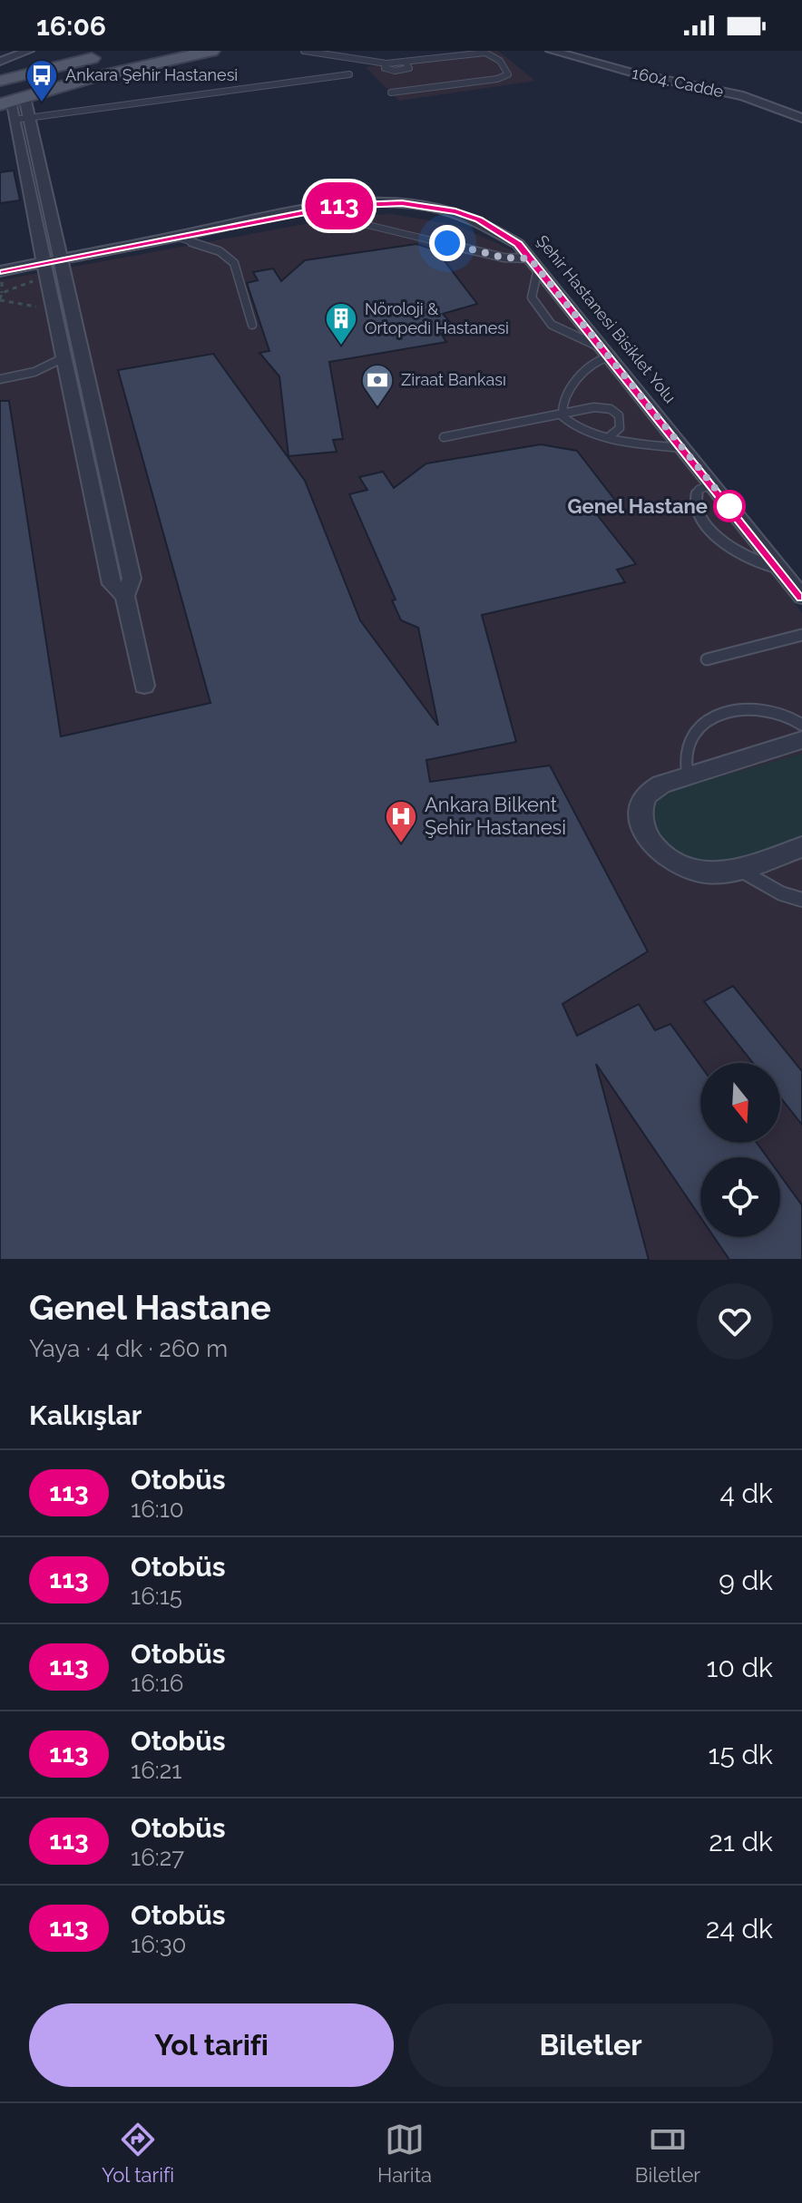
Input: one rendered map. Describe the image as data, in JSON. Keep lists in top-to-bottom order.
{
  "streets": {
    "street": ["1604. Cadde"]
  },
  "places": {
    "bus stop": ["Ankara Şehir Hastanesi"],
    "building": ["Nöroloji & Ortopedi Hastanesi"],
    "bank": ["Ziraat Bankası"],
    "other": ["Genel Hastane"],
    "hospital": ["Ankara Bilkent Şehir Hastanesi"]
  },
  "lines": ["bus line 113"],
  "north": "bottom",
  "page": {
    "status": "16:06",
    "on_map": "113",
    "heading": [
      ["Genel Hastane", "Yaya · 4 dk · 260 m"],
      "Kalkışlar"
    ],
    "list": [
      {
        "mark": "113",
        "name": "Otobüs",
        "note": "16:10",
        "value": "4 dk"
      },
      {
        "mark": "113",
        "name": "Otobüs",
        "note": "16:15",
        "value": "9 dk"
      },
      {
        "mark": "113",
        "name": "Otobüs",
        "note": "16:16",
        "value": "10 dk"
      },
      {
        "mark": "113",
        "name": "Otobüs",
        "note": "16:21",
        "value": "15 dk"
      },
      {
        "mark": "113",
        "name": "Otobüs",
        "note": "16:27",
        "value": "21 dk"
      },
      {
        "mark": "113",
        "name": "Otobüs",
        "note": "16:30",
        "value": "24 dk"
      }
    ],
    "buttons": ["Yol tarifi", "Biletler"],
    "tabs": ["Yol tarifi", "Harita", "Biletler"]
  }
}
